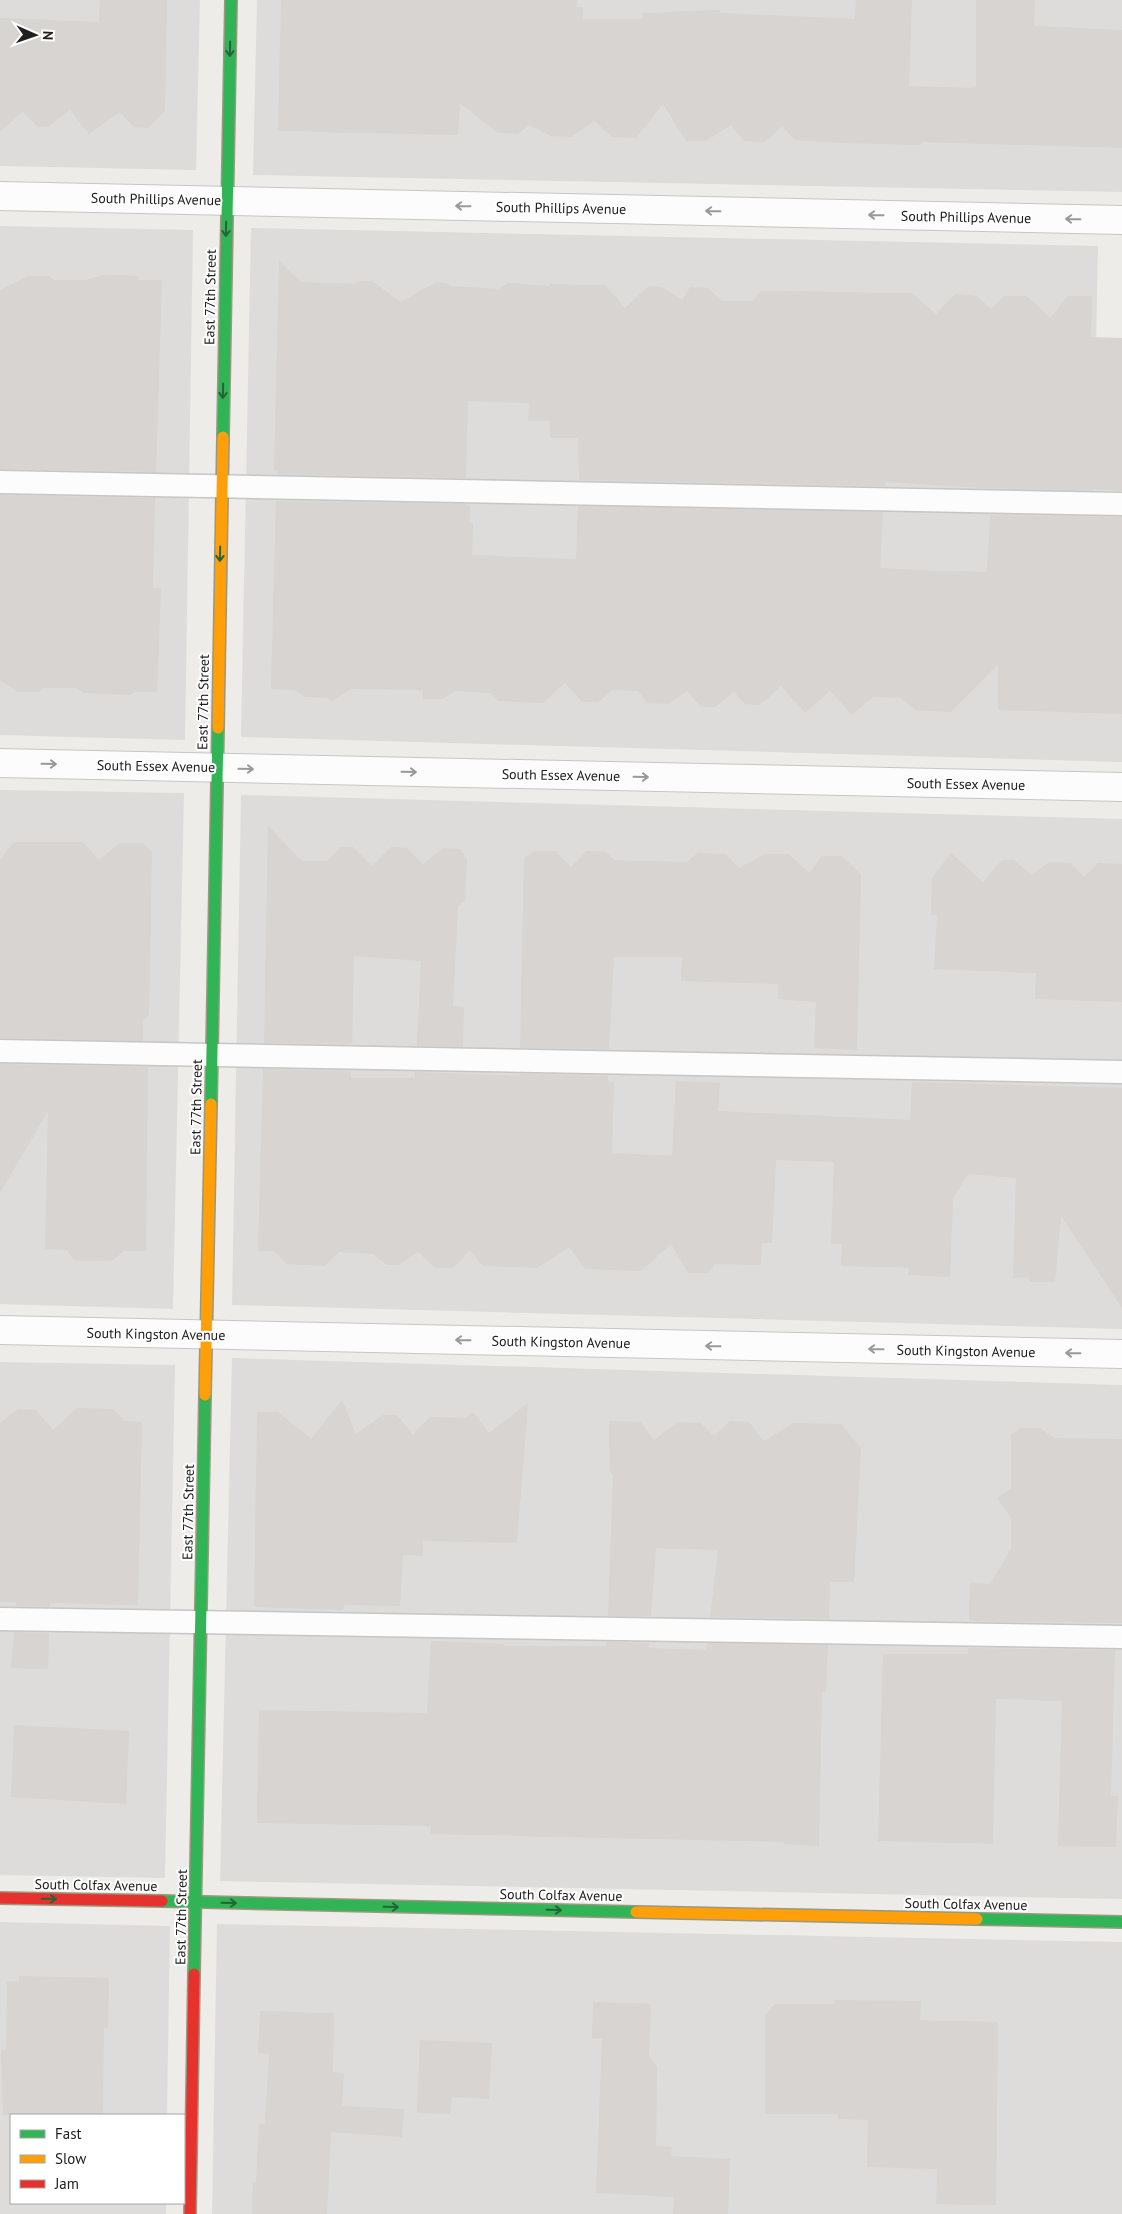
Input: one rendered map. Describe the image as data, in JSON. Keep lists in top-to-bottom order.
{
  "streets": {
    "street": [
      "South Phillips Avenue",
      "East 77th Street",
      "South Essex Avenue",
      "South Kingston Avenue",
      "South Colfax Avenue"
    ]
  },
  "crossings": [
    ["South Phillips Avenue", "East 77th Street"],
    ["East 77th Street", "South Essex Avenue"],
    ["East 77th Street", "South Kingston Avenue"],
    ["East 77th Street", "South Colfax Avenue"]
  ],
  "one_way": [
    "South Phillips Avenue",
    "South Essex Avenue",
    "South Kingston Avenue",
    "South Colfax Avenue"
  ],
  "legend": ["Fast", "Slow", "Jam"],
  "north": "right"
}
